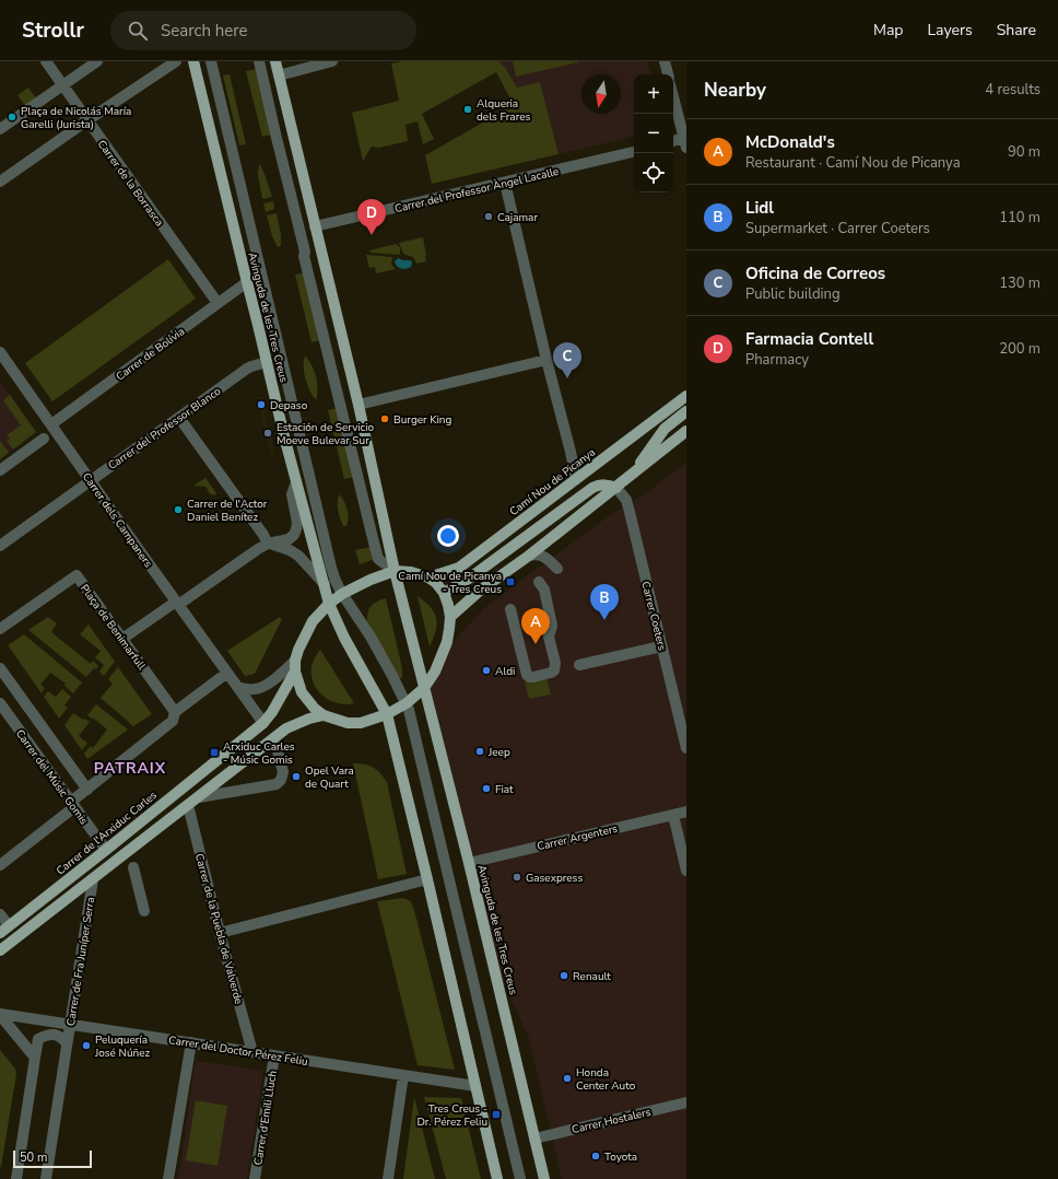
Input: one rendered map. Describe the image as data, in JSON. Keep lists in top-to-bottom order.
{
  "streets": {
    "main road": ["Avinguda de les Tres Creus", "Camí Nou de Picanya", "Carrer de l'Arxiduc Carles"],
    "street": [
      "Carrer de la Borrasca",
      "Carrer del Professor Àngel Lacalle",
      "Carrer de Bolívia",
      "Carrer del Professor Blanco",
      "Carrer dels Campaners",
      "Carrer Coeters",
      "Plaça de Benimarfull",
      "Carrer del Músic Gomis",
      "Carrer Argenters",
      "Carrer de la Puebla de Valverde",
      "Carrer de Fra Juníper Serra",
      "Carrer del Doctor Pérez Feliu",
      "Carrer d'Emili Lluch",
      "Carrer Hostalers"
    ]
  },
  "crossings": [
    ["Carrer de la Borrasca", "Carrer de Bolívia"],
    ["Carrer del Professor Àngel Lacalle", "Avinguda de les Tres Creus"],
    ["Avinguda de les Tres Creus", "Carrer de Bolívia"],
    ["Avinguda de les Tres Creus", "Carrer del Professor Blanco"],
    ["Avinguda de les Tres Creus", "Carrer Argenters"],
    ["Avinguda de les Tres Creus", "Carrer del Doctor Pérez Feliu"],
    ["Avinguda de les Tres Creus", "Carrer Hostalers"],
    ["Carrer de Bolívia", "Carrer dels Campaners"],
    ["Carrer del Professor Blanco", "Carrer dels Campaners"],
    ["Carrer dels Campaners", "Carrer de l'Arxiduc Carles"],
    ["Carrer del Músic Gomis", "Carrer de l'Arxiduc Carles"],
    ["Carrer de la Puebla de Valverde", "Carrer del Doctor Pérez Feliu"],
    ["Carrer de Fra Juníper Serra", "Carrer del Doctor Pérez Feliu"],
    ["Carrer del Doctor Pérez Feliu", "Carrer d'Emili Lluch"]
  ],
  "districts": ["PATRAIX"],
  "places": {
    "other": [
      "Alqueria dels Frares",
      "Plaça de Nicolás María Garelli (Jurista)",
      "Cajamar",
      "Depaso",
      "Burger King",
      "Estación de Servicio Moeve Bulevar Sur",
      "Carrer de l'Actor Daniel Benítez",
      "Aldi",
      "Jeep",
      "Opel Vara de Quart",
      "Fiat",
      "Gasexpress",
      "Renault",
      "Peluquería José Núñez",
      "Honda Center Auto",
      "Toyota"
    ],
    "transit": ["Camí Nou de Picanya - Tres Creus", "Arxiduc Carles - Músic Gomis", "Tres Creus - Dr. Pérez Feliu"]
  },
  "scale_bar": "50 m",
  "north": "bottom",
  "page": {
    "header": "Strollr",
    "search": "Search here",
    "nav": ["Map", "Layers", "Share"],
    "heading": ["Nearby", "4 results"],
    "map_buttons": ["+", "−"],
    "list": [
      {
        "mark": "A",
        "name": "McDonald's",
        "note": "Restaurant · Camí Nou de Picanya",
        "value": "90 m"
      },
      {
        "mark": "B",
        "name": "Lidl",
        "note": "Supermarket · Carrer Coeters",
        "value": "110 m"
      },
      {
        "mark": "C",
        "name": "Oficina de Correos",
        "note": "Public building",
        "value": "130 m"
      },
      {
        "mark": "D",
        "name": "Farmacia Contell",
        "note": "Pharmacy",
        "value": "200 m"
      }
    ],
    "pins": [
      "D",
      "C",
      "B",
      "A"
    ],
    "scale": "50 m"
  }
}
